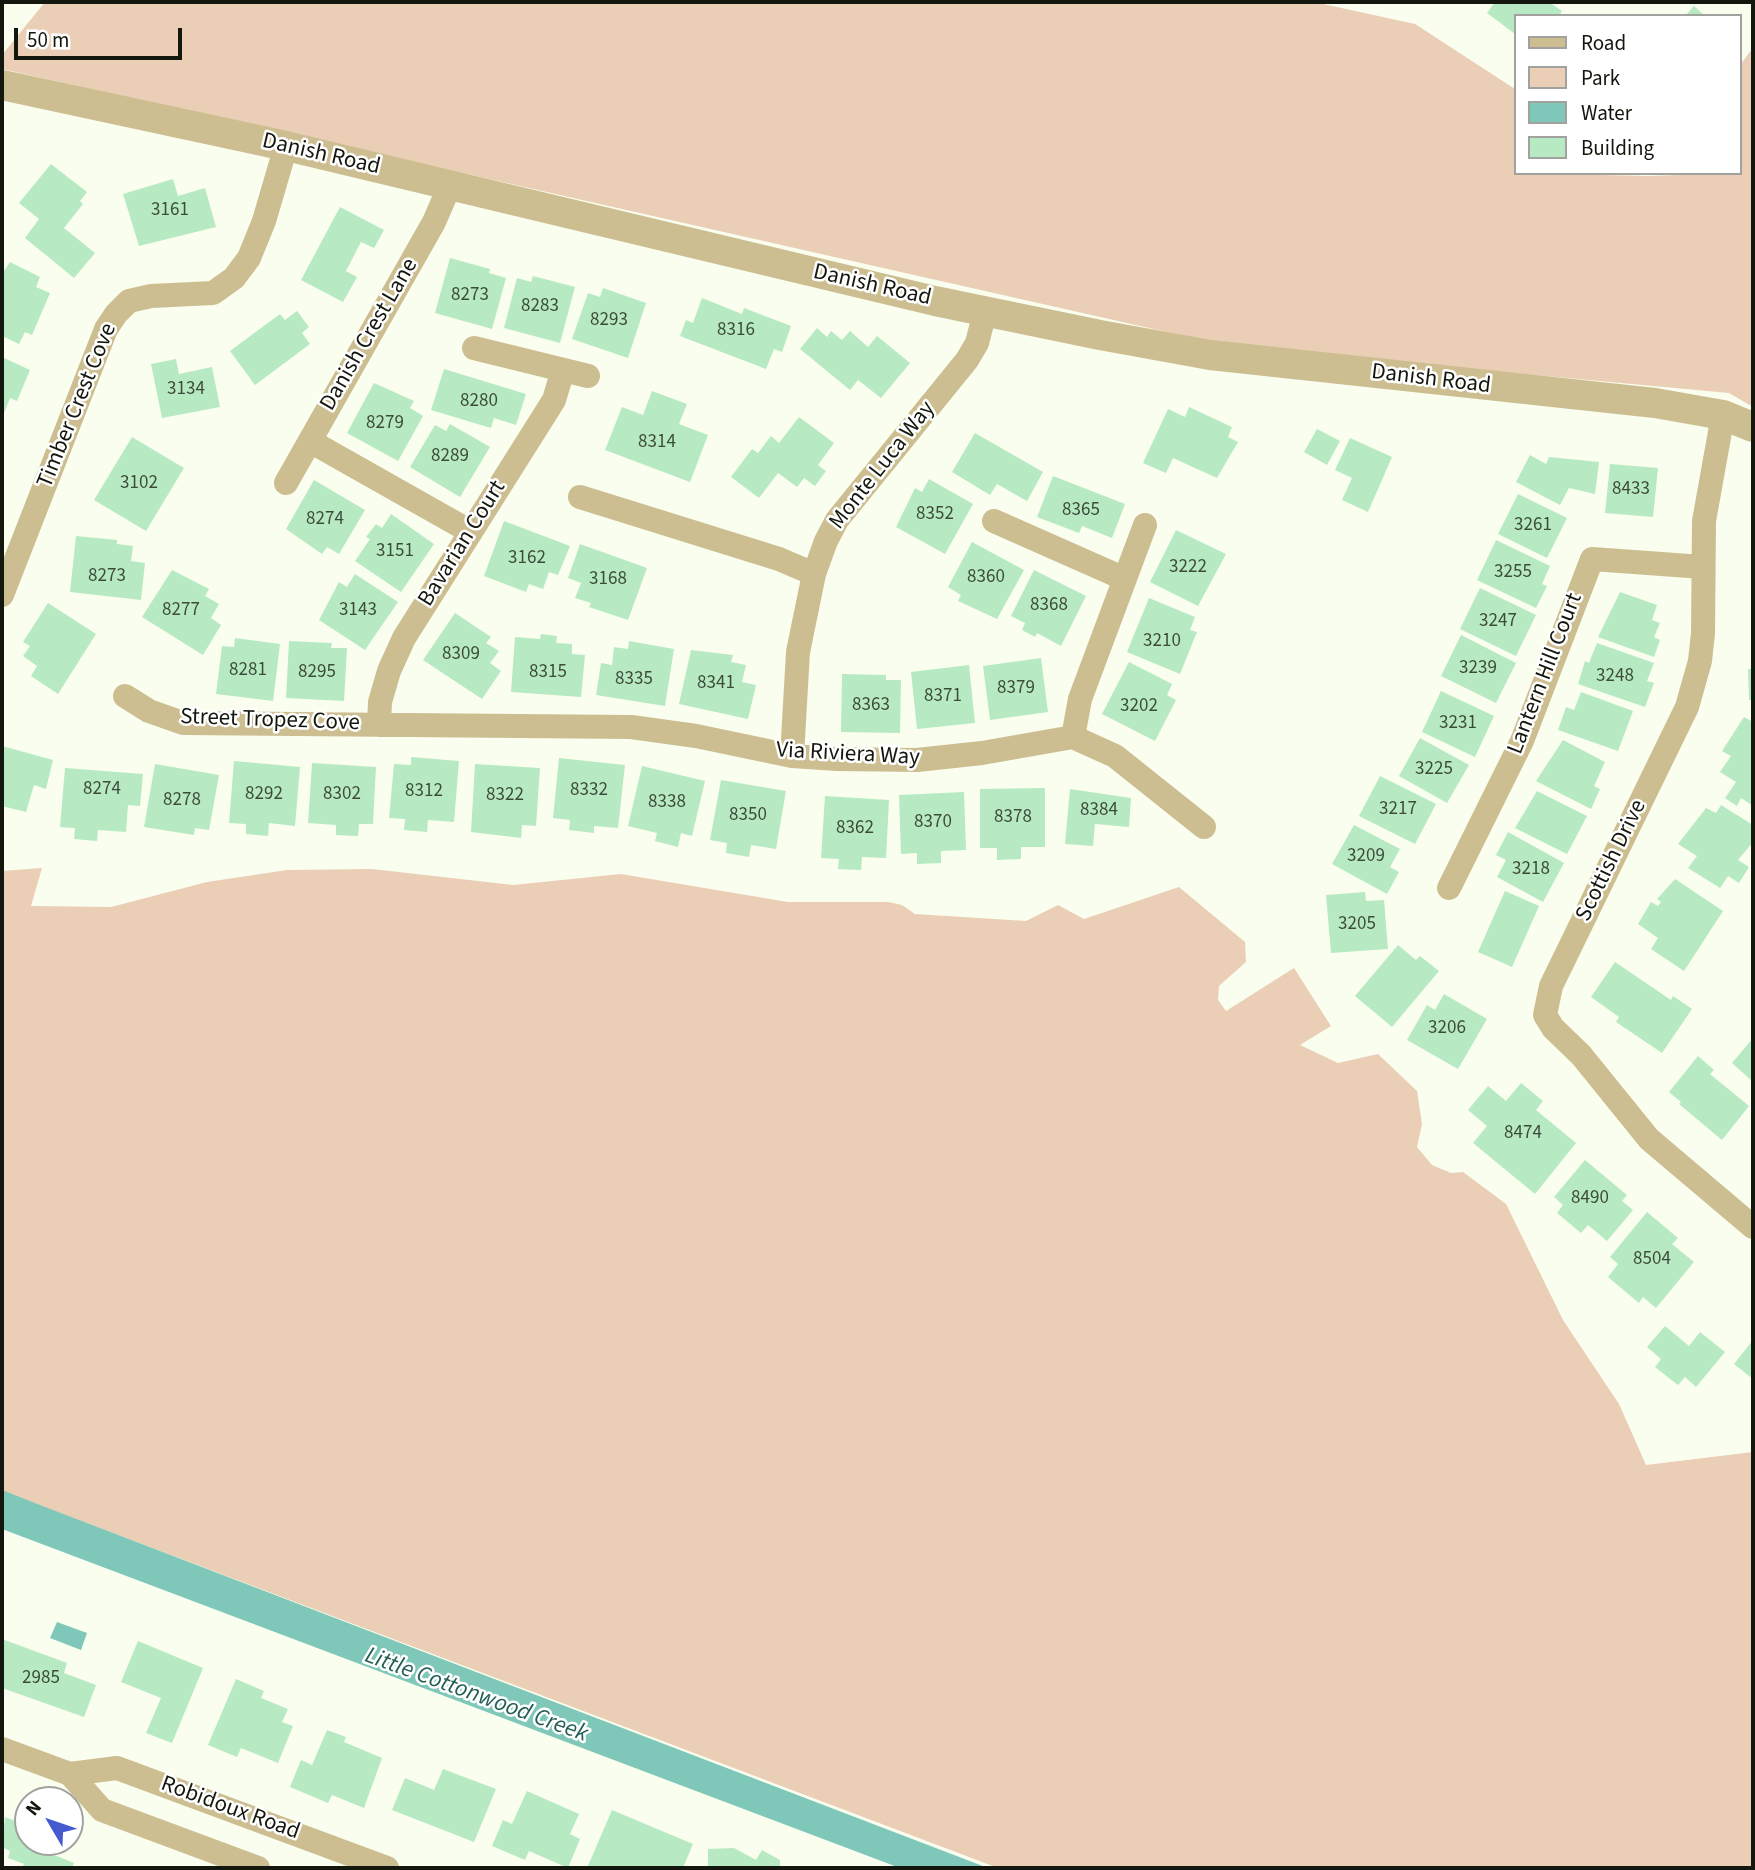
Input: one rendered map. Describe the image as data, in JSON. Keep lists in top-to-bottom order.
{
  "streets": {
    "street": [
      "Danish Road",
      "Danish Crest Lane",
      "Timber Crest Cove",
      "Monte Luca Way",
      "Bavarian Court",
      "Lantern Hill Court",
      "Street Tropez Cove",
      "Via Riviera Way",
      "Scottish Drive",
      "Robidoux Road"
    ]
  },
  "crossings": [
    ["Danish Road", "Danish Crest Lane"],
    ["Danish Road", "Timber Crest Cove"],
    ["Danish Road", "Monte Luca Way"],
    ["Danish Road", "Scottish Drive"],
    ["Monte Luca Way", "Via Riviera Way"],
    ["Bavarian Court", "Street Tropez Cove"],
    ["Bavarian Court", "Via Riviera Way"],
    ["Lantern Hill Court", "Scottish Drive"],
    ["Street Tropez Cove", "Via Riviera Way"]
  ],
  "water": ["Little Cottonwood Creek"],
  "house_numbers": [
    "3161",
    "8273",
    "8283",
    "8293",
    "8316",
    "3134",
    "8280",
    "8279",
    "8314",
    "8289",
    "3102",
    "8433",
    "8365",
    "8352",
    "8274",
    "3261",
    "3151",
    "3162",
    "3222",
    "3255",
    "8273",
    "8360",
    "3168",
    "8368",
    "8277",
    "3143",
    "3247",
    "3210",
    "8309",
    "3239",
    "8281",
    "8295",
    "8315",
    "3248",
    "8335",
    "8341",
    "8379",
    "8371",
    "8363",
    "3202",
    "3231",
    "3225",
    "8274",
    "8332",
    "8312",
    "8292",
    "8302",
    "8322",
    "8278",
    "8338",
    "3217",
    "8384",
    "8350",
    "8378",
    "8370",
    "8362",
    "3209",
    "3218",
    "3205",
    "3206",
    "8474",
    "8490",
    "8504",
    "2985"
  ],
  "legend": [
    "Road",
    "Park",
    "Water",
    "Building"
  ],
  "scale_bar": "50 m",
  "north": "top left"
}
